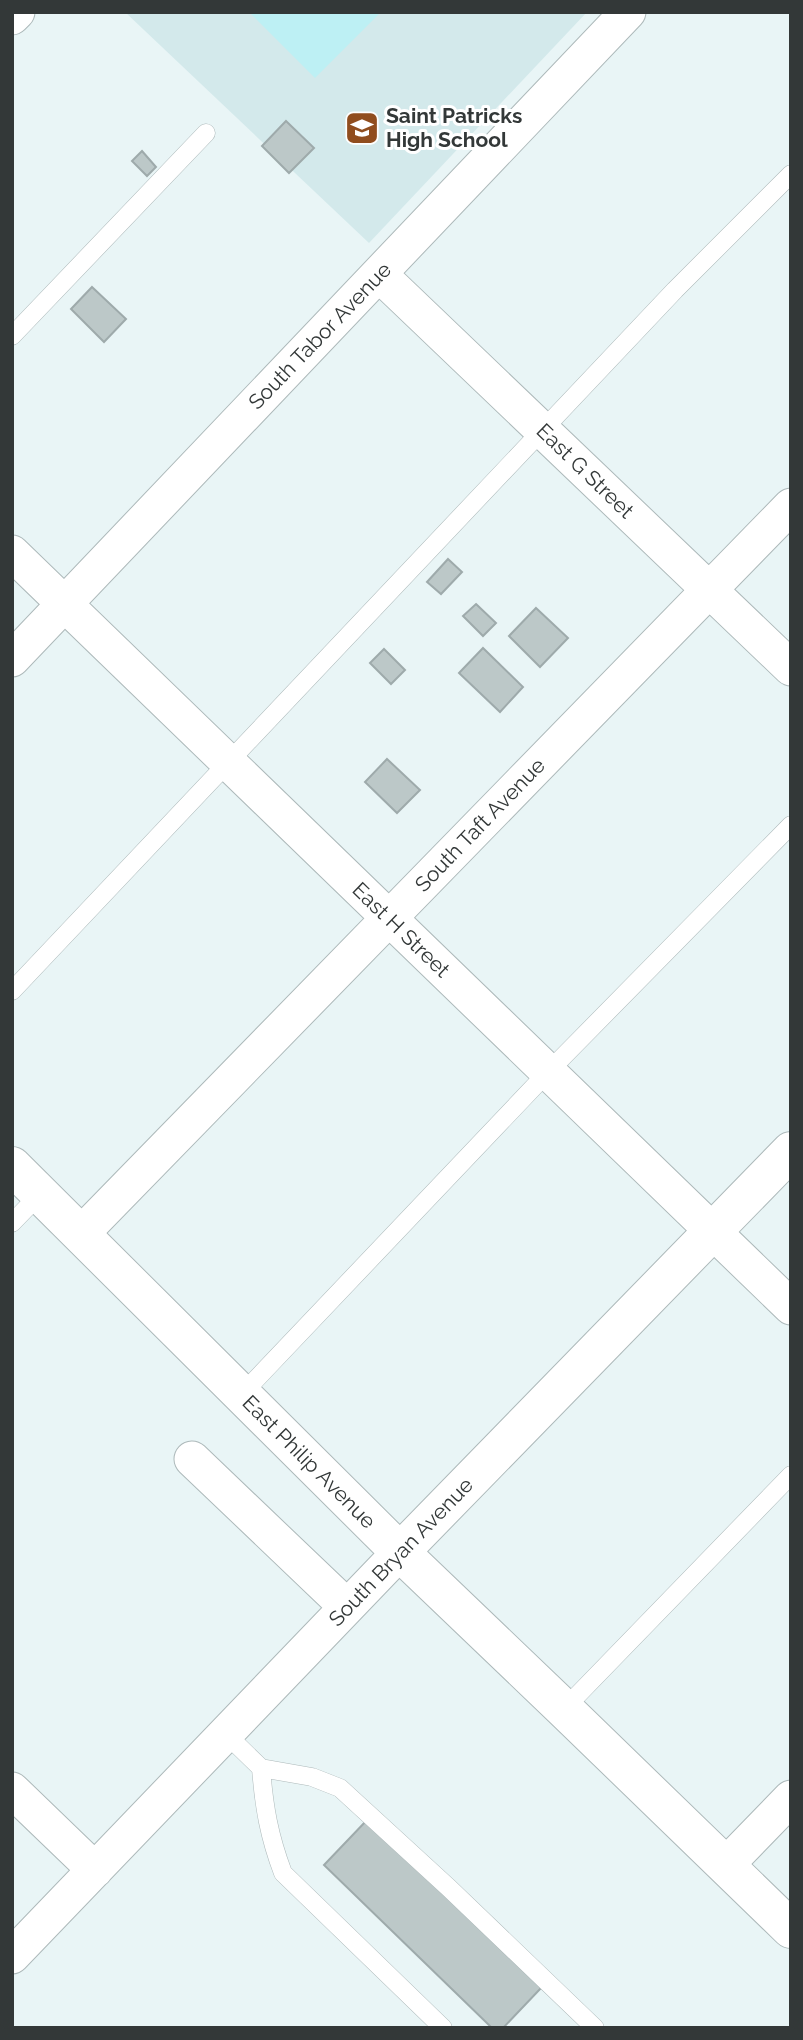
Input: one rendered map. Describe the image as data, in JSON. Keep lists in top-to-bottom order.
{
  "streets": {
    "main road": ["East Philip Avenue", "South Bryan Avenue"],
    "street": [
      "South Tabor Avenue",
      "East G Street",
      "South Taft Avenue",
      "East H Street"
    ]
  },
  "crossings": [
    ["South Tabor Avenue", "East G Street"],
    ["South Tabor Avenue", "East H Street"],
    ["East G Street", "South Taft Avenue"],
    ["South Taft Avenue", "East H Street"],
    ["South Taft Avenue", "East Philip Avenue"],
    ["East H Street", "South Bryan Avenue"],
    ["East Philip Avenue", "South Bryan Avenue"]
  ],
  "places": {
    "school or university": ["Saint Patricks High School"]
  }
}
